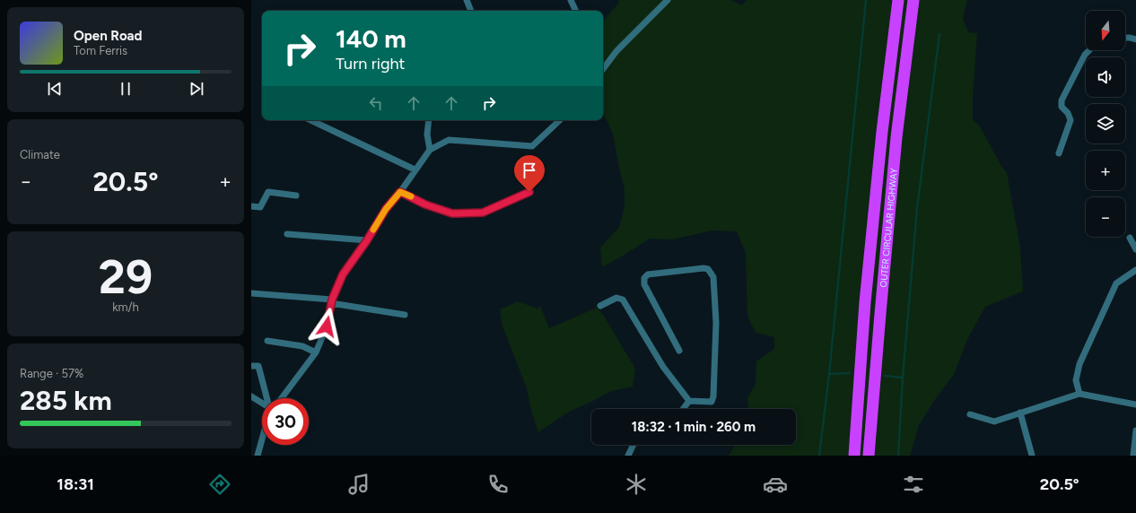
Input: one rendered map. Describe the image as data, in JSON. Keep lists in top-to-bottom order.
{
  "streets": {
    "highway": ["OUTER CIRCULAR HIGHWAY"]
  },
  "north": "bottom",
  "page": {
    "map_buttons": ["+", "−"],
    "turn": ["140 m", "Turn right"],
    "song": ["Open Road", "Tom Ferris"],
    "tile": [
      "Climate",
      ["29", "km/h"],
      ["Range · 57%", "285 km"]
    ],
    "heat": ["−", "20.5°", "+"],
    "limit": "30",
    "trip": "18:32 · 1 min · 260 m",
    "tabs": ["18:31", "20.5°"]
  }
}
